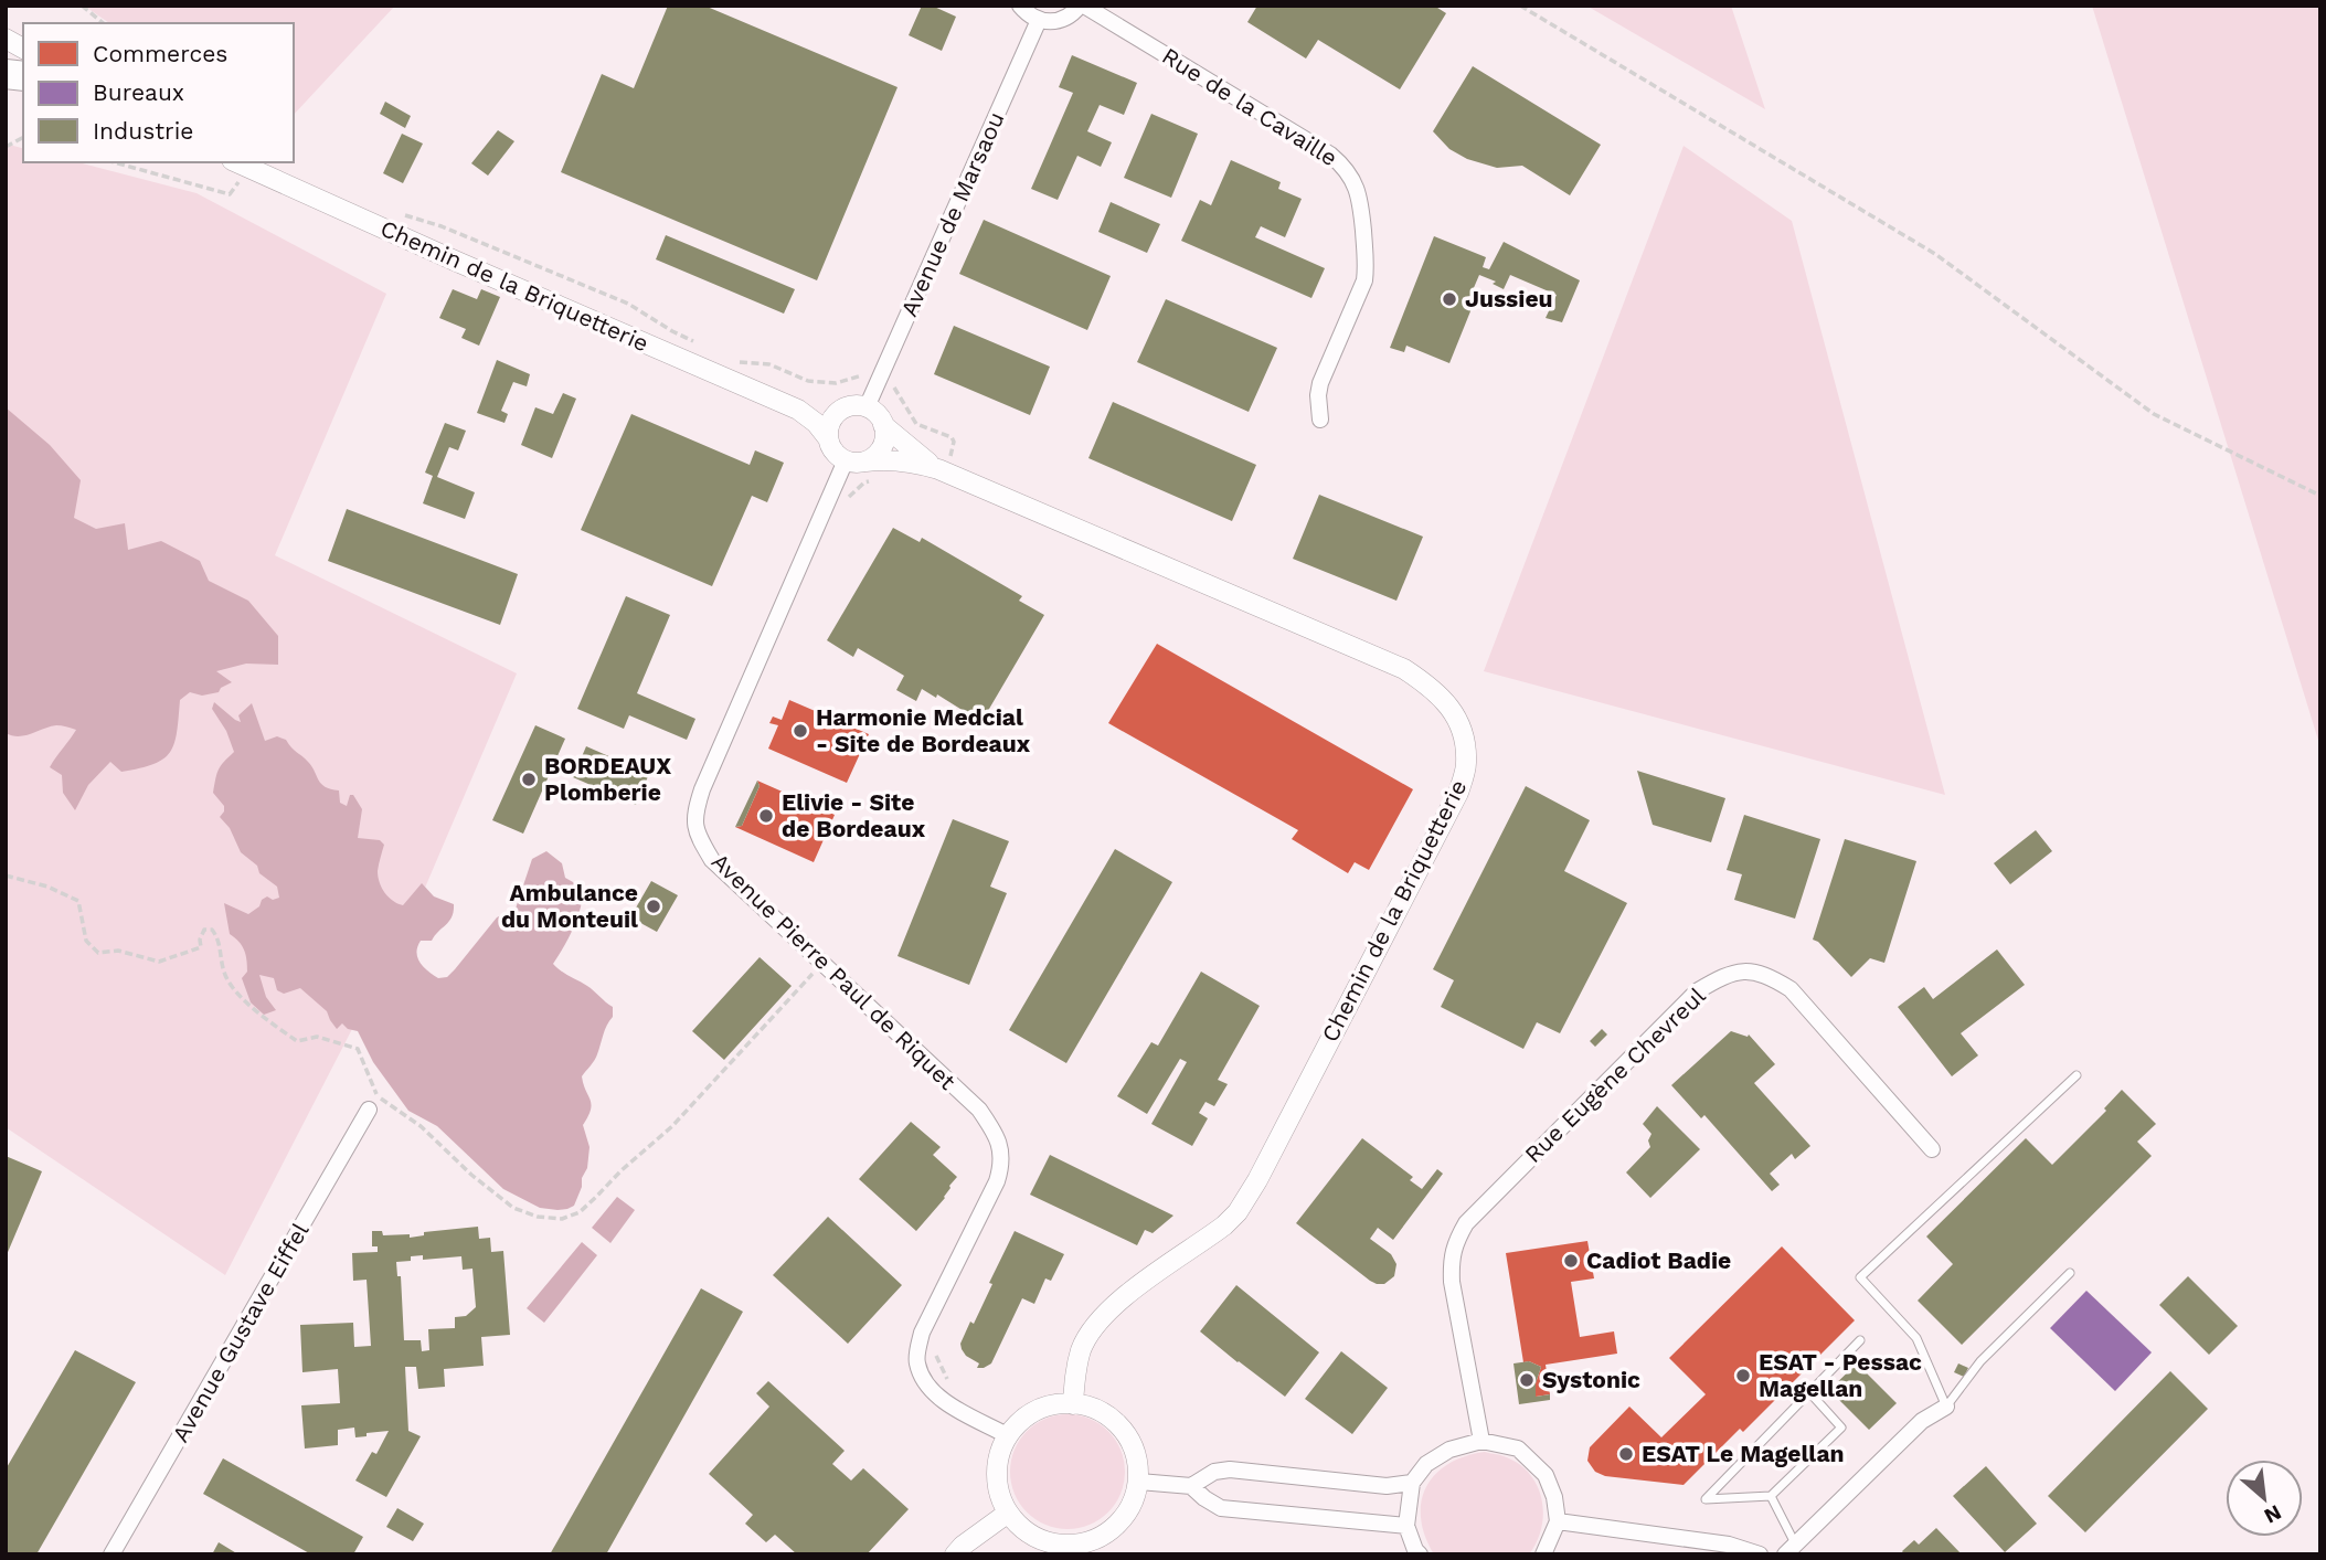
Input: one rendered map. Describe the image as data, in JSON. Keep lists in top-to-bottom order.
{
  "streets": {
    "street": [
      "Rue de la Cavaille",
      "Avenue de Marsaou",
      "Chemin de la Briquetterie",
      "Avenue Pierre Paul de Riquet",
      "Rue Eugène Chevreul",
      "Avenue Gustave Eiffel"
    ]
  },
  "crossings": [
    ["Avenue de Marsaou", "Chemin de la Briquetterie"],
    ["Avenue de Marsaou", "Avenue Pierre Paul de Riquet"],
    ["Chemin de la Briquetterie", "Avenue Pierre Paul de Riquet"]
  ],
  "places": [
    "Jussieu",
    "Harmonie Medcial - Site de Bordeaux",
    "BORDEAUX Plomberie",
    "Elivie - Site de Bordeaux",
    "Ambulance du Monteuil",
    "Cadiot Badie",
    "ESAT - Pessac Magellan",
    "Systonic",
    "ESAT Le Magellan"
  ],
  "legend": ["Commerces", "Bureaux", "Industrie"],
  "north": "bottom right"
}
